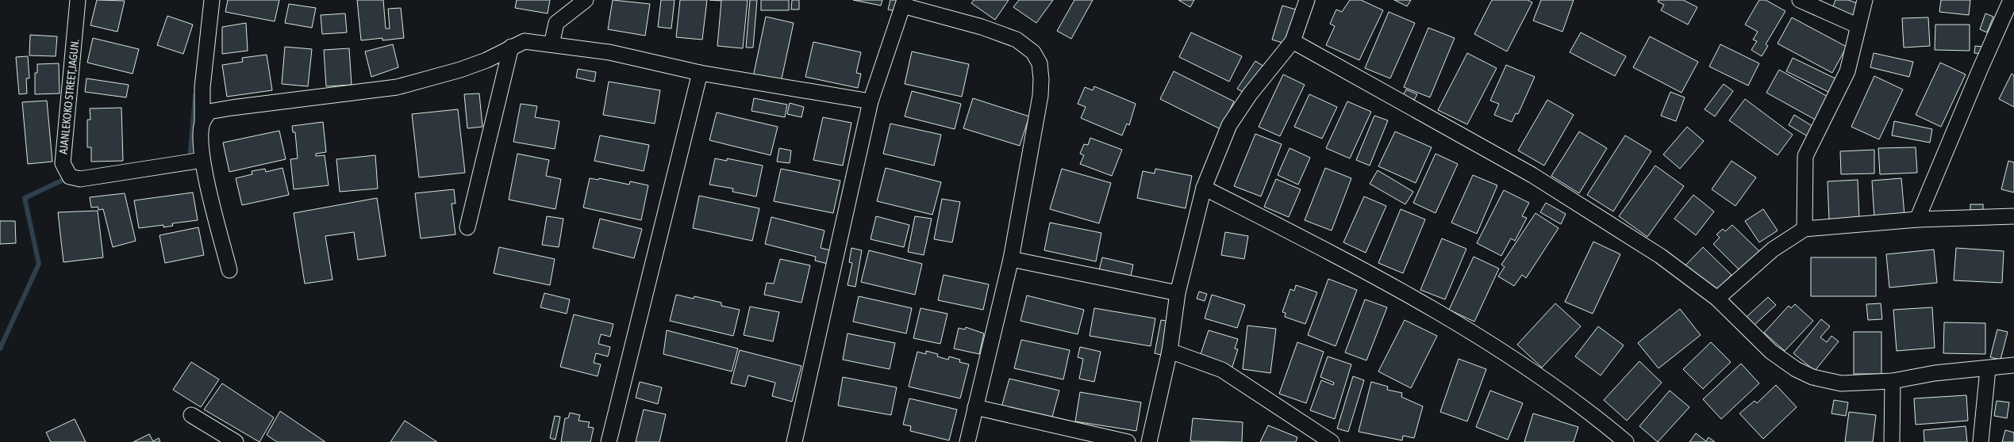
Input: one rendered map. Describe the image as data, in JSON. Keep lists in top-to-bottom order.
{
  "streets": {
    "street": ["AJANLEKOKO STREET,JAGUN."]
  }
}
